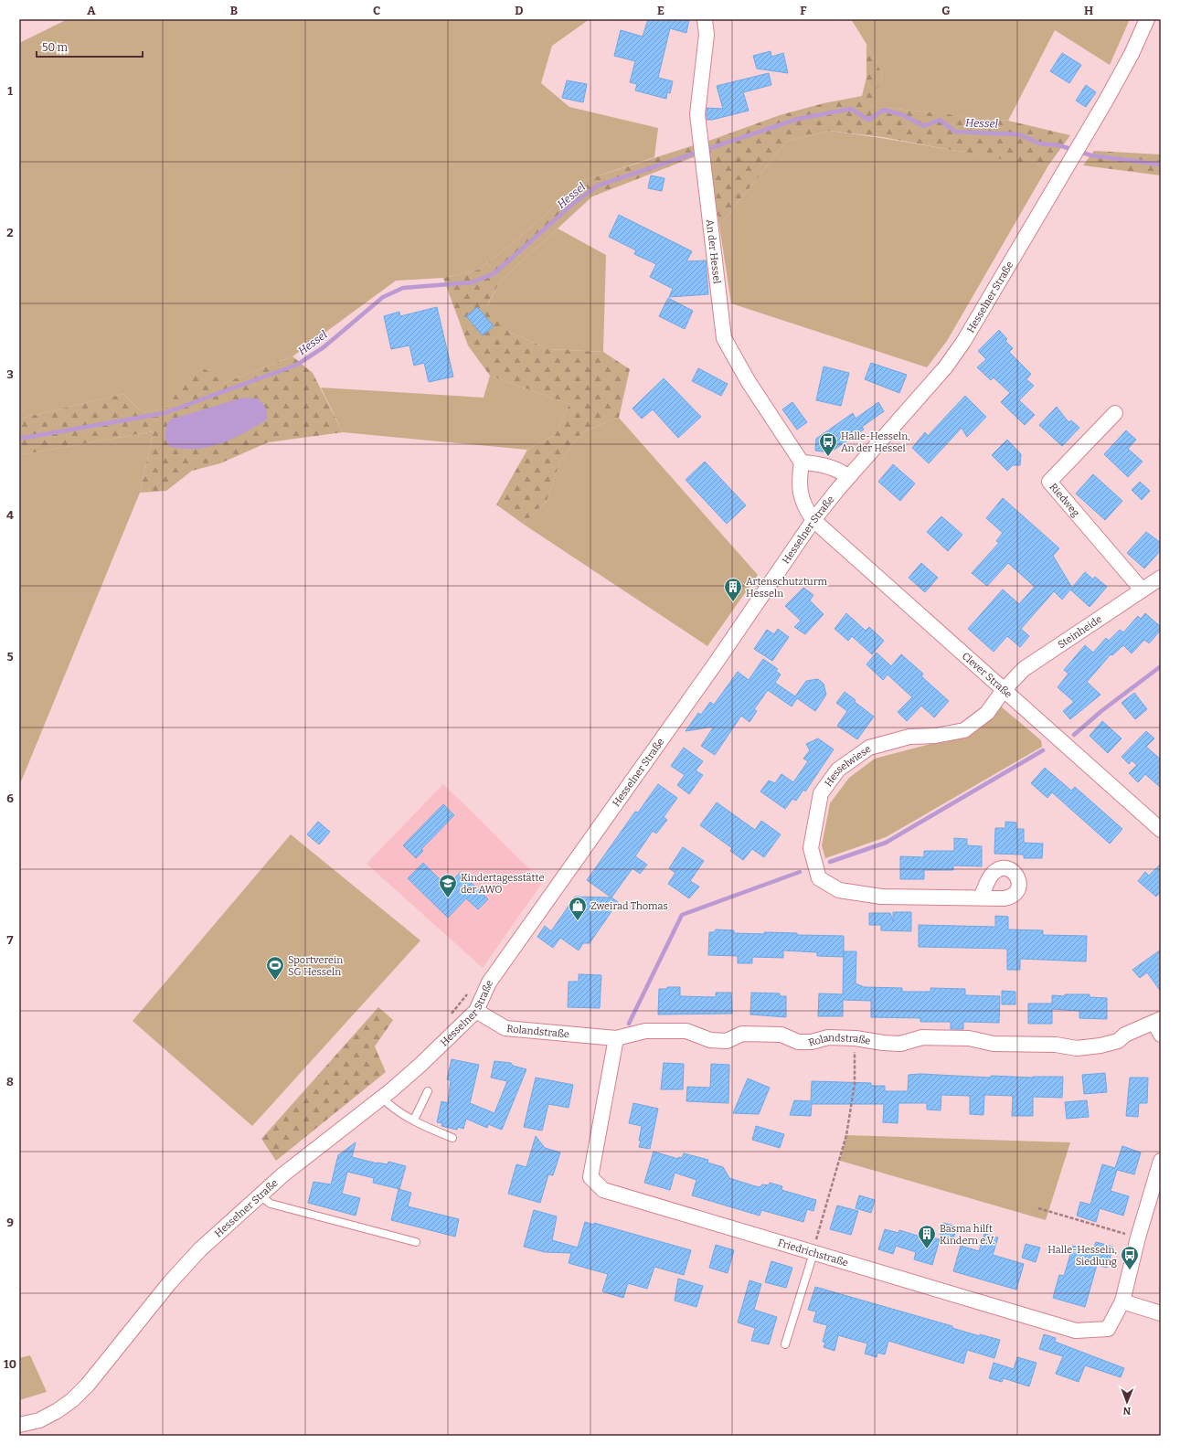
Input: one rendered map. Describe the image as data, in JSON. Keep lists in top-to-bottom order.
{
  "streets": {
    "street": [
      "An der Hessel",
      "Hesselner Straße",
      "Riedweg",
      "Steinheide",
      "Clever Straße",
      "Hesselwiese",
      "Rolandstraße",
      "Friedrichstraße"
    ]
  },
  "crossings": [
    ["Hesselner Straße", "Clever Straße"],
    ["Hesselner Straße", "Rolandstraße"],
    ["Riedweg", "Steinheide"],
    ["Steinheide", "Clever Straße"],
    ["Steinheide", "Hesselwiese"],
    ["Clever Straße", "Hesselwiese"],
    ["Rolandstraße", "Friedrichstraße"]
  ],
  "water": ["Hessel"],
  "places": {
    "bus stop": ["Halle-Hesseln, An der Hessel", "Halle-Hesseln, Siedlung"],
    "building": ["Artenschutzturm Hesseln", "Basma hilft Kindern e.V."],
    "school or university": ["Kindertagesstätte der AWO"],
    "shop": ["Zweirad Thomas"],
    "sports": ["Sportverein SG Hesseln"]
  },
  "scale_bar": "50 m",
  "north": "bottom",
  "grid": {
    "columns": [
      "A",
      "B",
      "C",
      "D",
      "E",
      "F",
      "G",
      "H"
    ],
    "rows": [
      "1",
      "2",
      "3",
      "4",
      "5",
      "6",
      "7",
      "8",
      "9",
      "10"
    ]
  }
}
